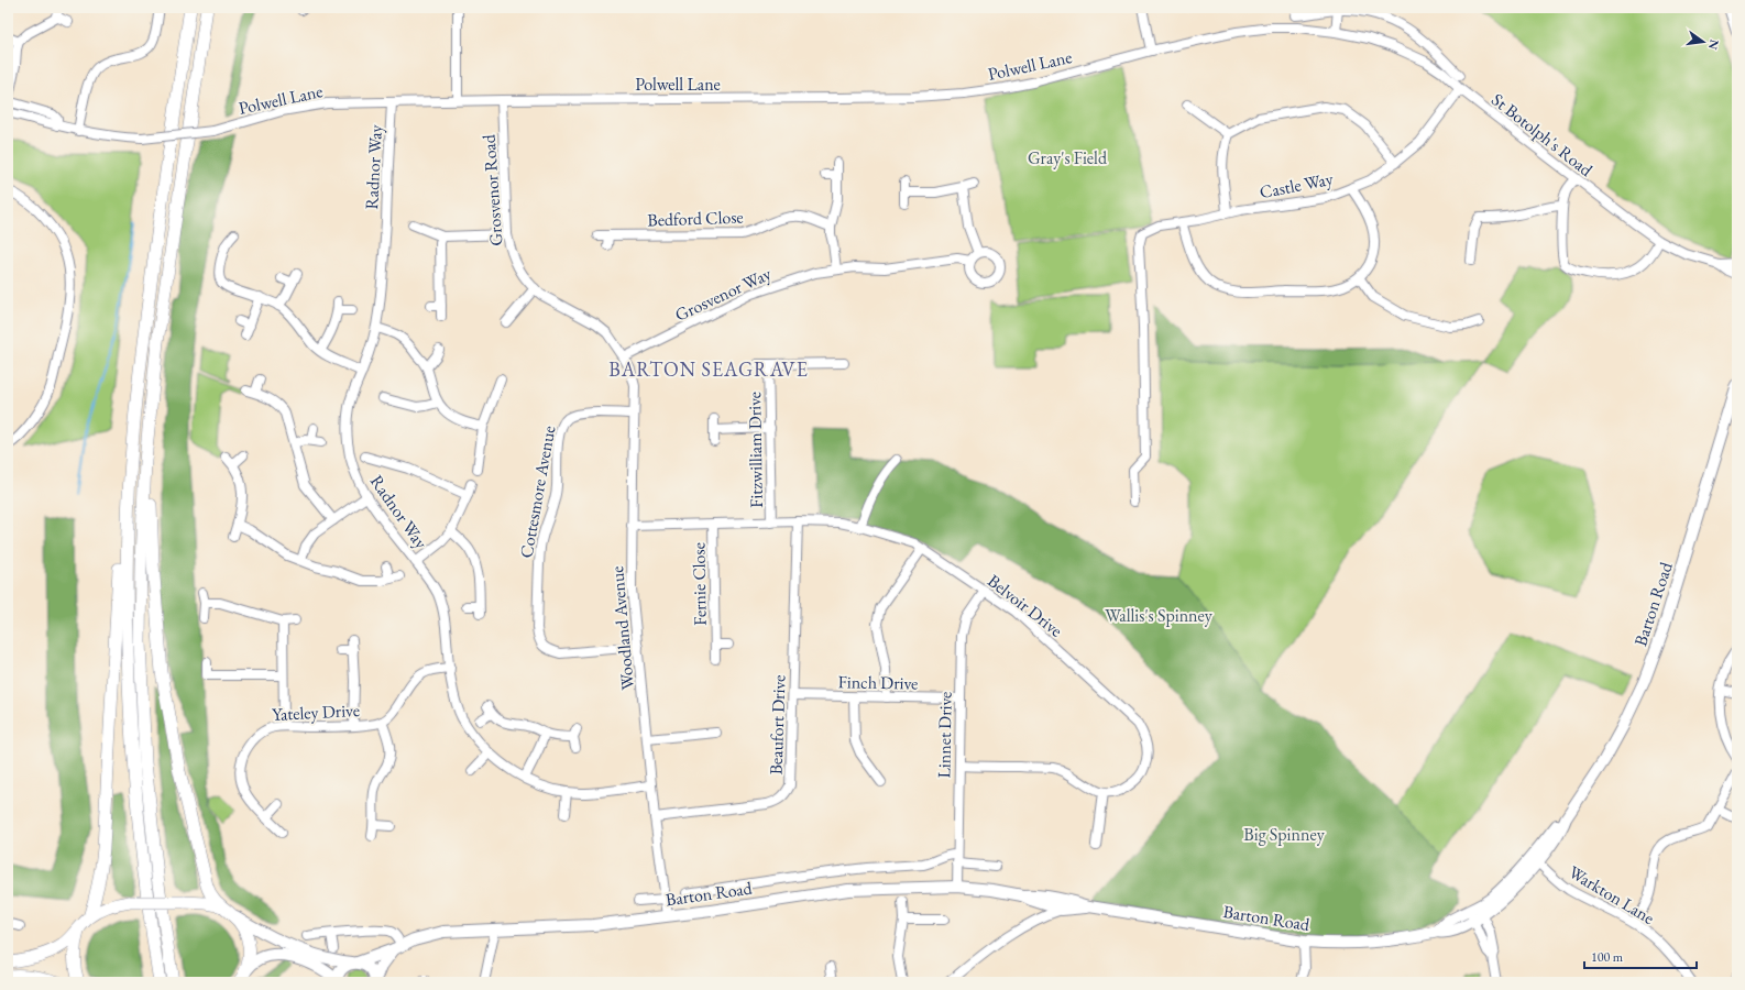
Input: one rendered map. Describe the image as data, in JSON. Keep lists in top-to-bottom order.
{
  "streets": {
    "main road": ["Barton Road"],
    "street": [
      "Polwell Lane",
      "St Botolph's Road",
      "Radnor Way",
      "Castle Way",
      "Grosvenor Road",
      "Bedford Close",
      "Grosvenor Way",
      "Fitzwilliam Drive",
      "Cottesmore Avenue",
      "Fernie Close",
      "Belvoir Drive",
      "Woodland Avenue",
      "Finch Drive",
      "Yateley Drive",
      "Beaufort Drive",
      "Linnet Drive",
      "Warkton Lane"
    ]
  },
  "crossings": [
    ["Polwell Lane", "St Botolph's Road"],
    ["Polwell Lane", "Radnor Way"],
    ["Polwell Lane", "Grosvenor Road"],
    ["St Botolph's Road", "Castle Way"],
    ["Radnor Way", "Woodland Avenue"],
    ["Radnor Way", "Yateley Drive"],
    ["Grosvenor Road", "Grosvenor Way"],
    ["Grosvenor Road", "Woodland Avenue"],
    ["Grosvenor Way", "Woodland Avenue"],
    ["Fitzwilliam Drive", "Belvoir Drive"],
    ["Cottesmore Avenue", "Woodland Avenue"],
    ["Fernie Close", "Belvoir Drive"],
    ["Barton Road", "Woodland Avenue"],
    ["Barton Road", "Linnet Drive"],
    ["Barton Road", "Warkton Lane"],
    ["Belvoir Drive", "Woodland Avenue"],
    ["Belvoir Drive", "Beaufort Drive"],
    ["Belvoir Drive", "Linnet Drive"],
    ["Woodland Avenue", "Beaufort Drive"],
    ["Finch Drive", "Beaufort Drive"],
    ["Finch Drive", "Linnet Drive"]
  ],
  "districts": ["BARTON SEAGRAVE"],
  "parks": ["Gray's Field", "Wallis's Spinney", "Big Spinney"],
  "scale_bar": "100 m",
  "north": "right"
}
